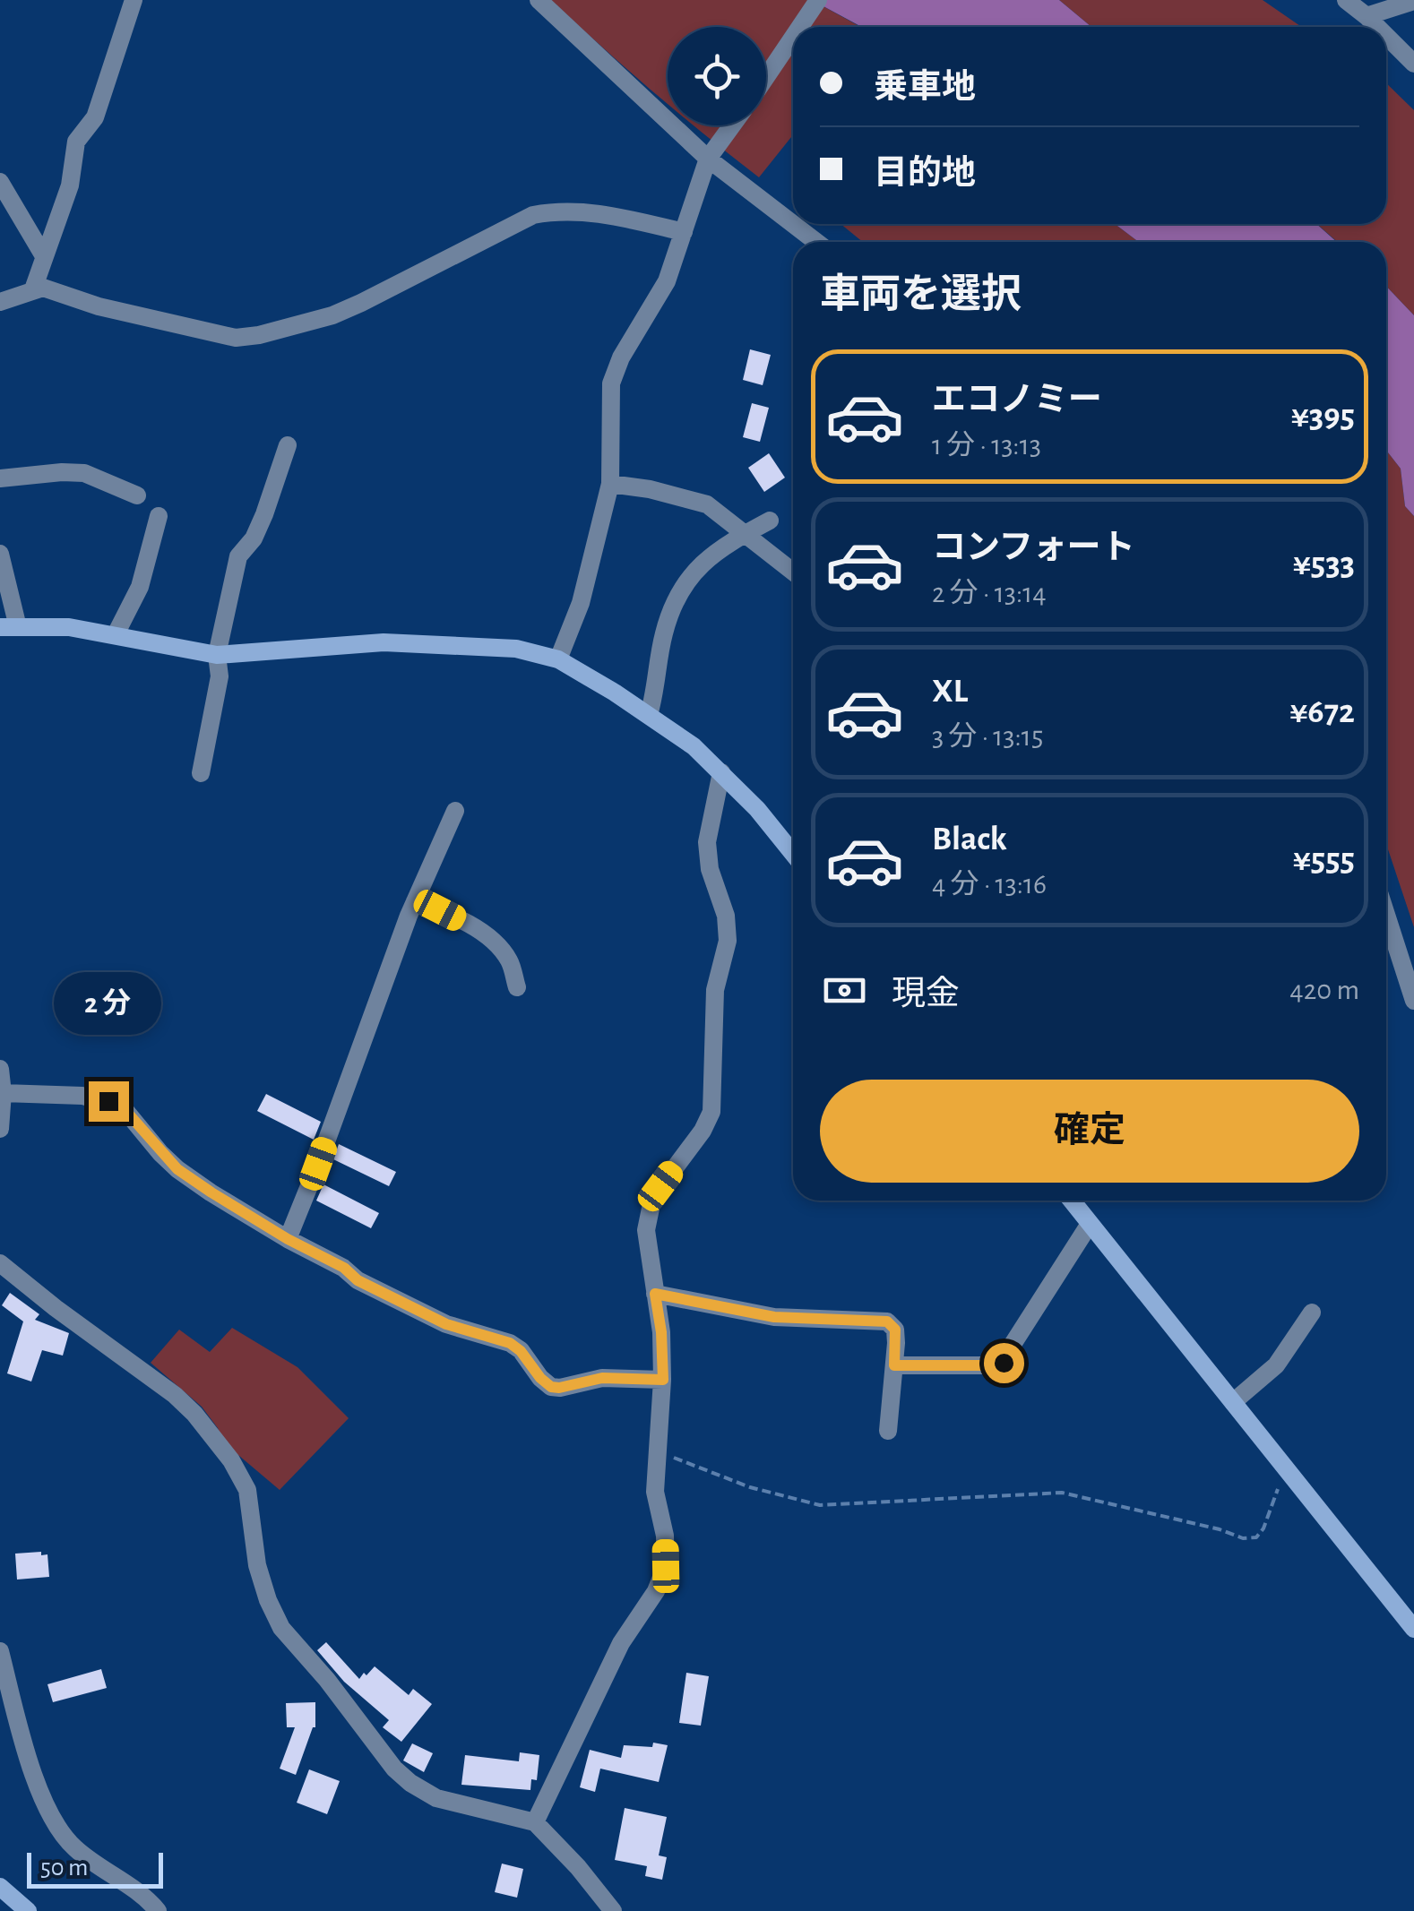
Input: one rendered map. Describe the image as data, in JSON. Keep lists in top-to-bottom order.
{
  "scale_bar": "50 m",
  "page": {
    "banner": ["乗車地", "目的地"],
    "heading": "車両を選択",
    "list": [
      {
        "name": "エコノミー",
        "note": "1 分 · 13:13",
        "value": "¥395"
      },
      {
        "name": "コンフォート",
        "note": "2 分 · 13:14",
        "value": "¥533"
      },
      {
        "name": "XL",
        "note": "3 分 · 13:15",
        "value": "¥672"
      },
      {
        "name": "Black",
        "note": "4 分 · 13:16",
        "value": "¥555"
      }
    ],
    "pay": ["現金", "420 m"],
    "bubble": "2 分",
    "buttons": "確定",
    "scale": "50 m"
  }
}
